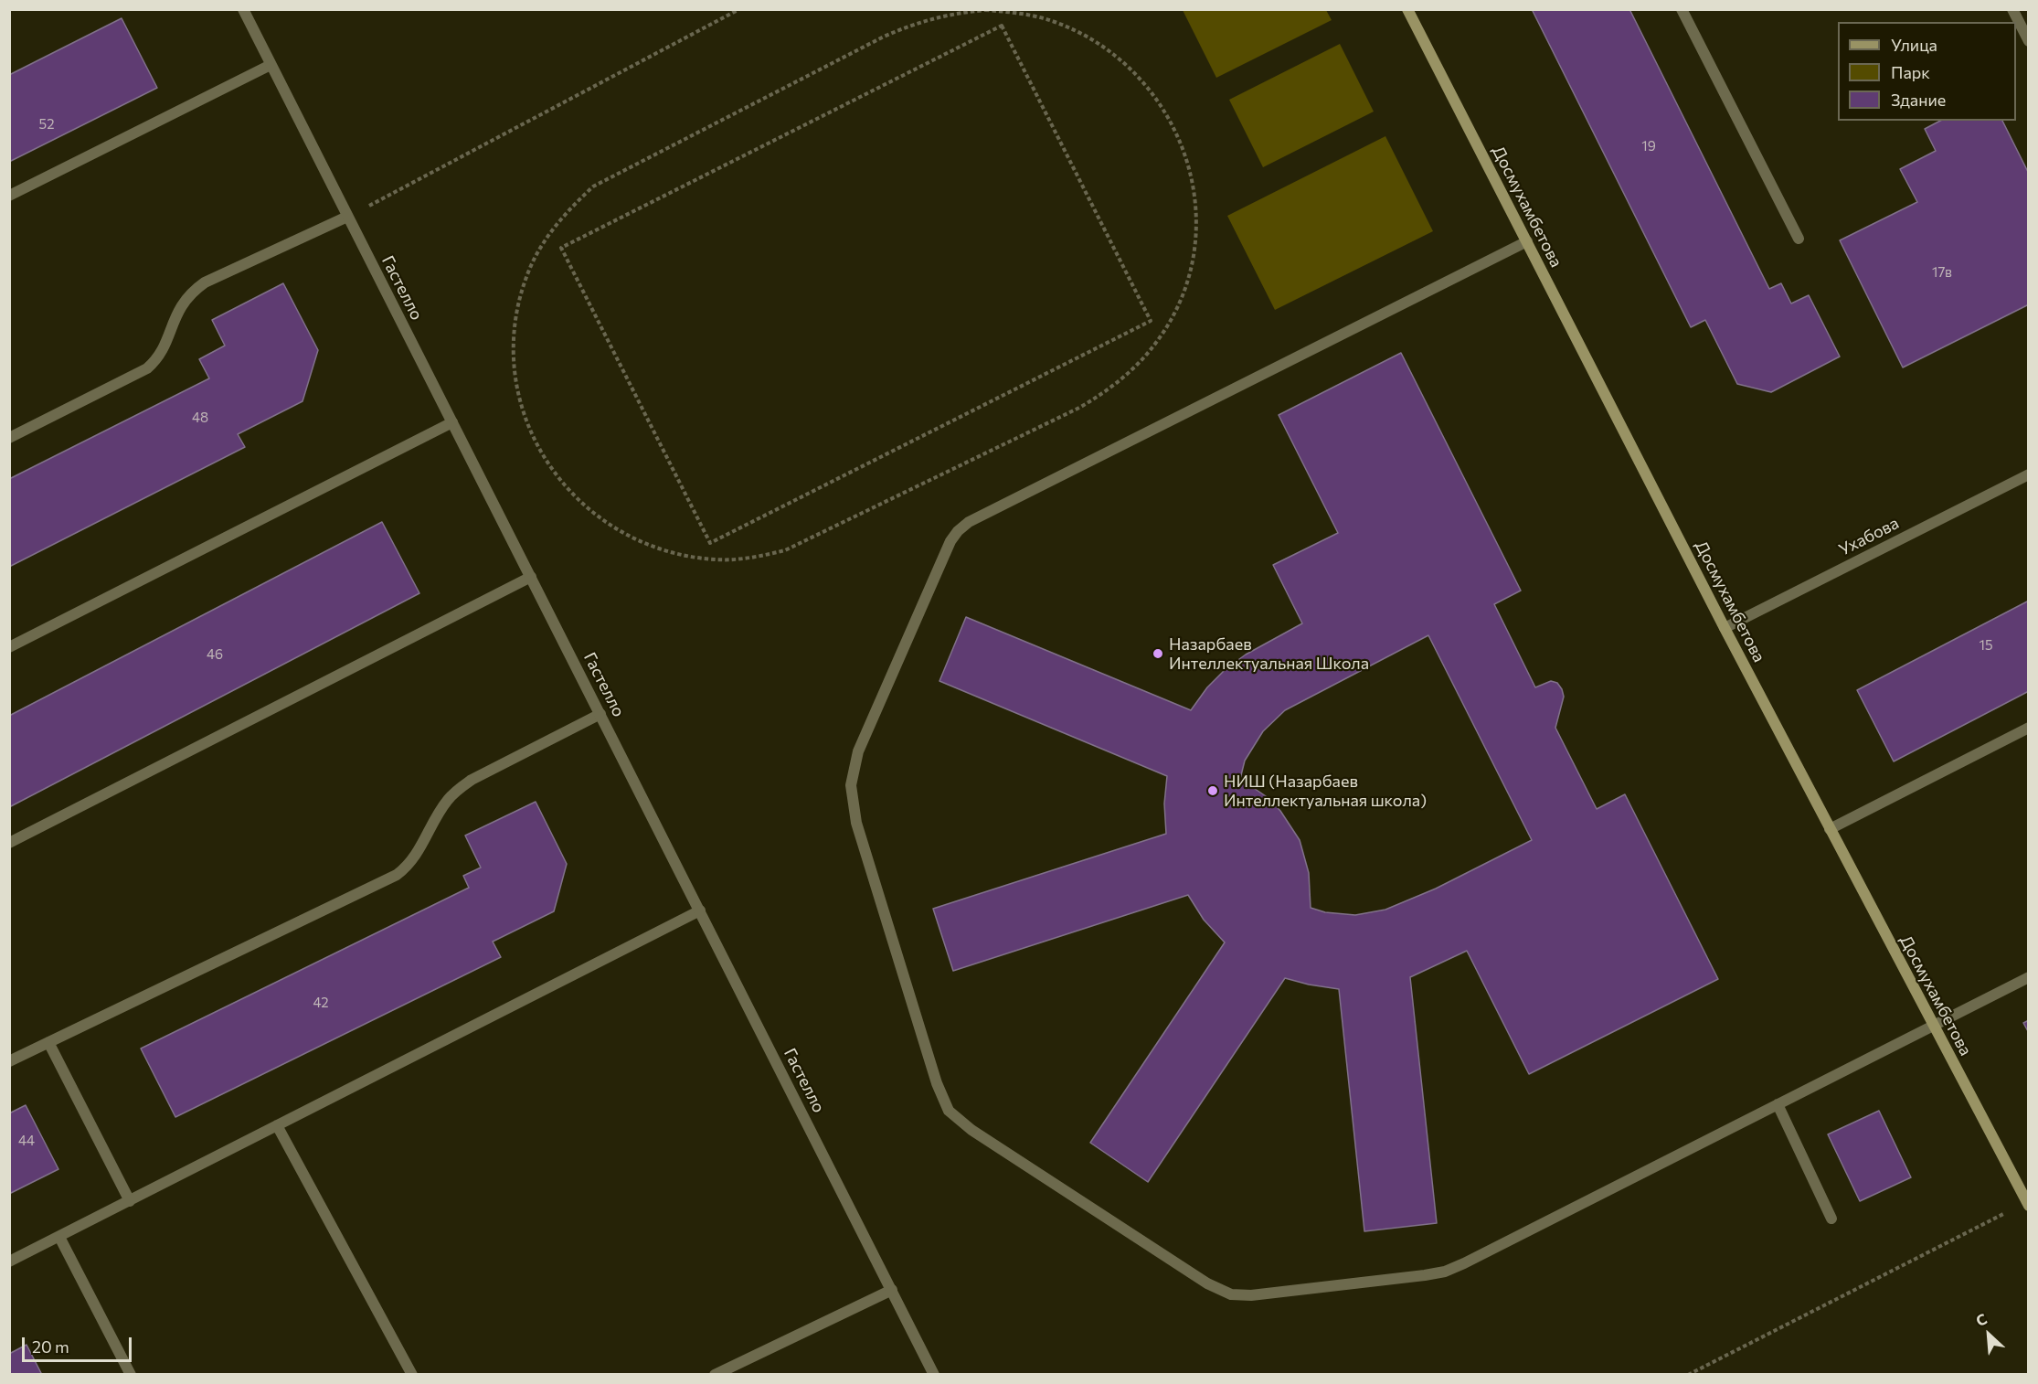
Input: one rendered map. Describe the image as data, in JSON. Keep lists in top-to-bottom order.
{
  "streets": {
    "street": ["Досмухамбетова", "Гастелло", "Ухабова"]
  },
  "crossings": [
    ["Досмухамбетова", "Ухабова"]
  ],
  "places": ["Назарбаев Интеллектуальная Школа", "НИШ (Назарбаев Интеллектуальная школа)"],
  "house_numbers": [
    "52",
    "19",
    "17в",
    "48",
    "15",
    "46",
    "42",
    "44"
  ],
  "legend": ["Улица", "Парк", "Здание"],
  "scale_bar": "20 m",
  "north": "top left"
}
